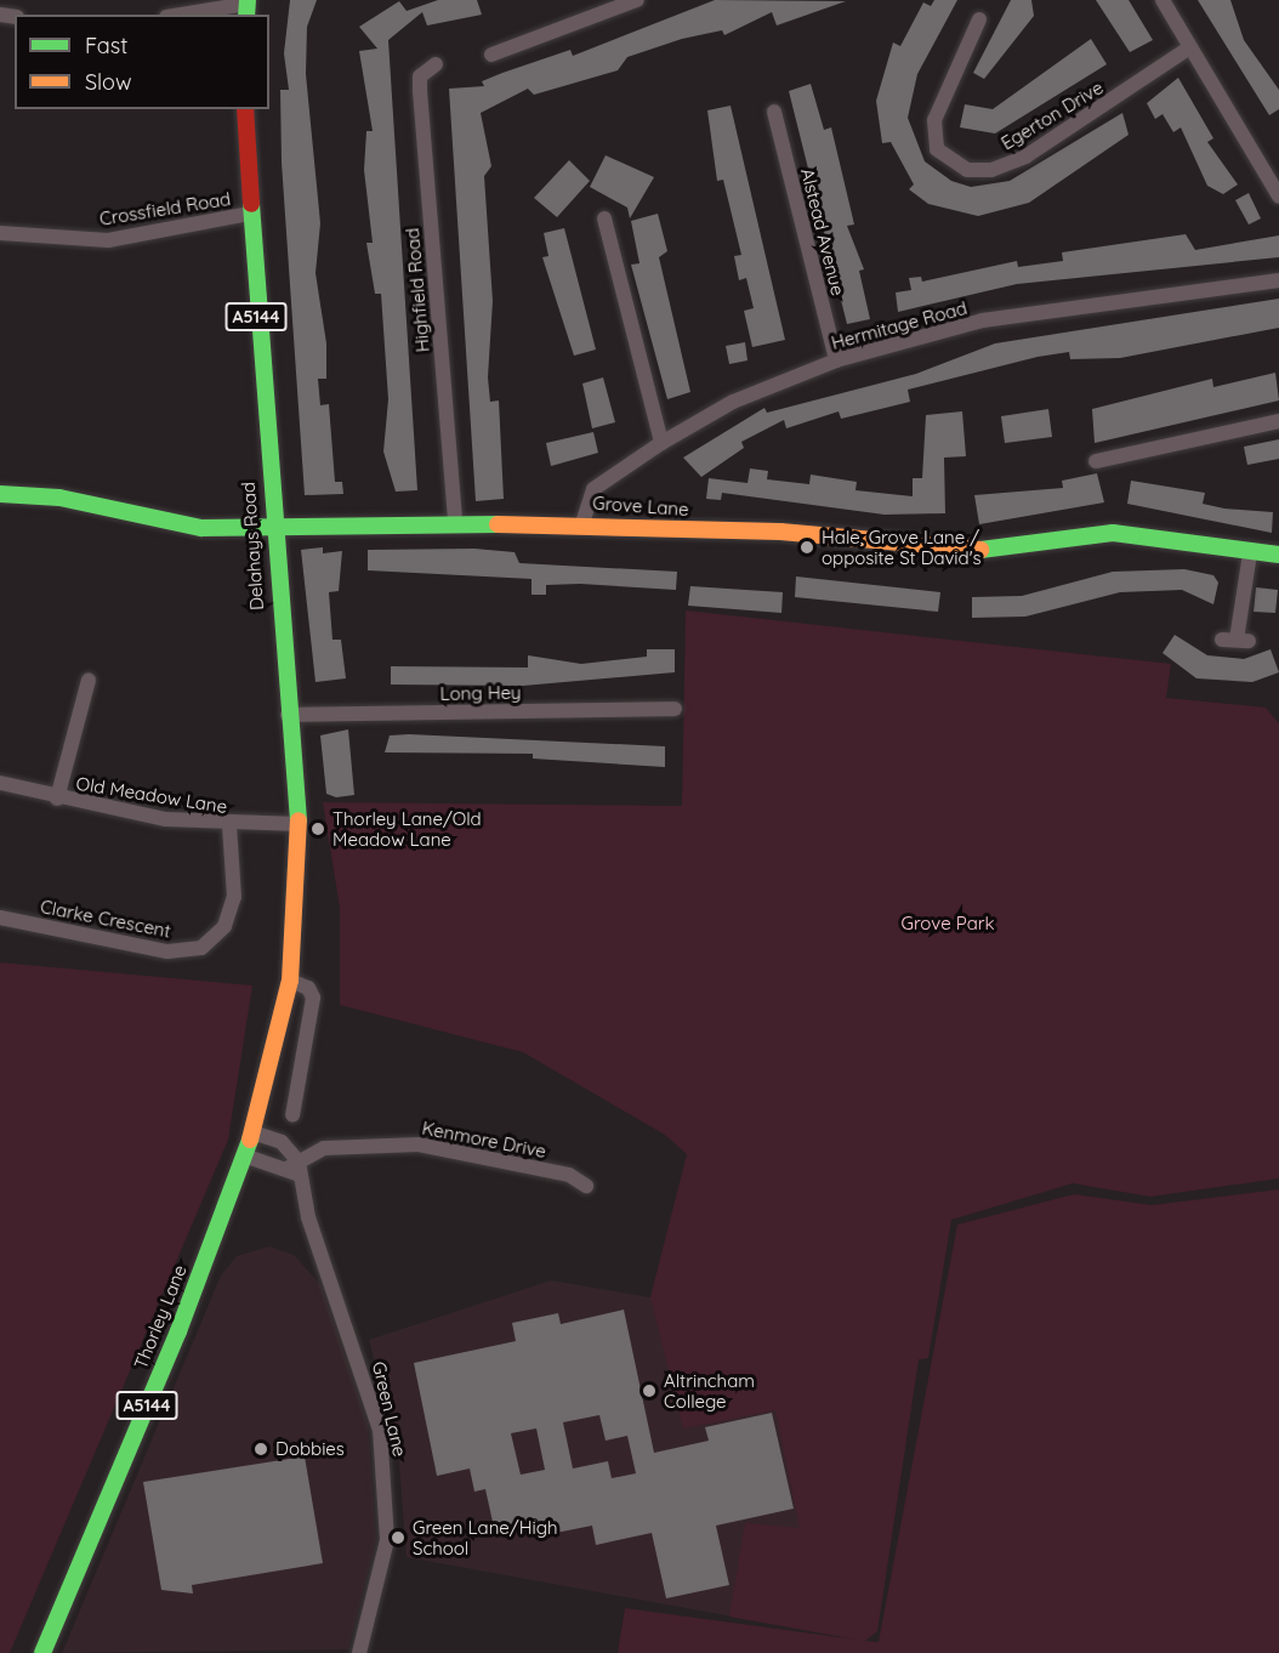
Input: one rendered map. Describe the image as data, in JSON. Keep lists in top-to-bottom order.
{
  "streets": {
    "main road": [
      "A5144",
      "Grove Lane",
      "Delahays Road",
      "Thorley Lane"
    ],
    "street": [
      "Egerton Drive",
      "Crossfield Road",
      "Alstead Avenue",
      "Highfield Road",
      "Hermitage Road",
      "Long Hey",
      "Old Meadow Lane",
      "Clarke Crescent",
      "Kenmore Drive",
      "Green Lane"
    ]
  },
  "crossings": [
    ["Crossfield Road", "Delahays Road"],
    ["Alstead Avenue", "Hermitage Road"],
    ["Highfield Road", "Grove Lane"],
    ["Hermitage Road", "Grove Lane"],
    ["Grove Lane", "Delahays Road"],
    ["Delahays Road", "Long Hey"],
    ["Delahays Road", "Old Meadow Lane"],
    ["Delahays Road", "Thorley Lane"],
    ["Old Meadow Lane", "Clarke Crescent"],
    ["Kenmore Drive", "Green Lane"]
  ],
  "parks": ["Grove Park"],
  "places": [
    "Hale, Grove Lane / opposite St David's",
    "Thorley Lane/Old Meadow Lane",
    "Altrincham College",
    "Dobbies",
    "Green Lane/High School"
  ],
  "legend": ["Fast", "Slow"]
}
